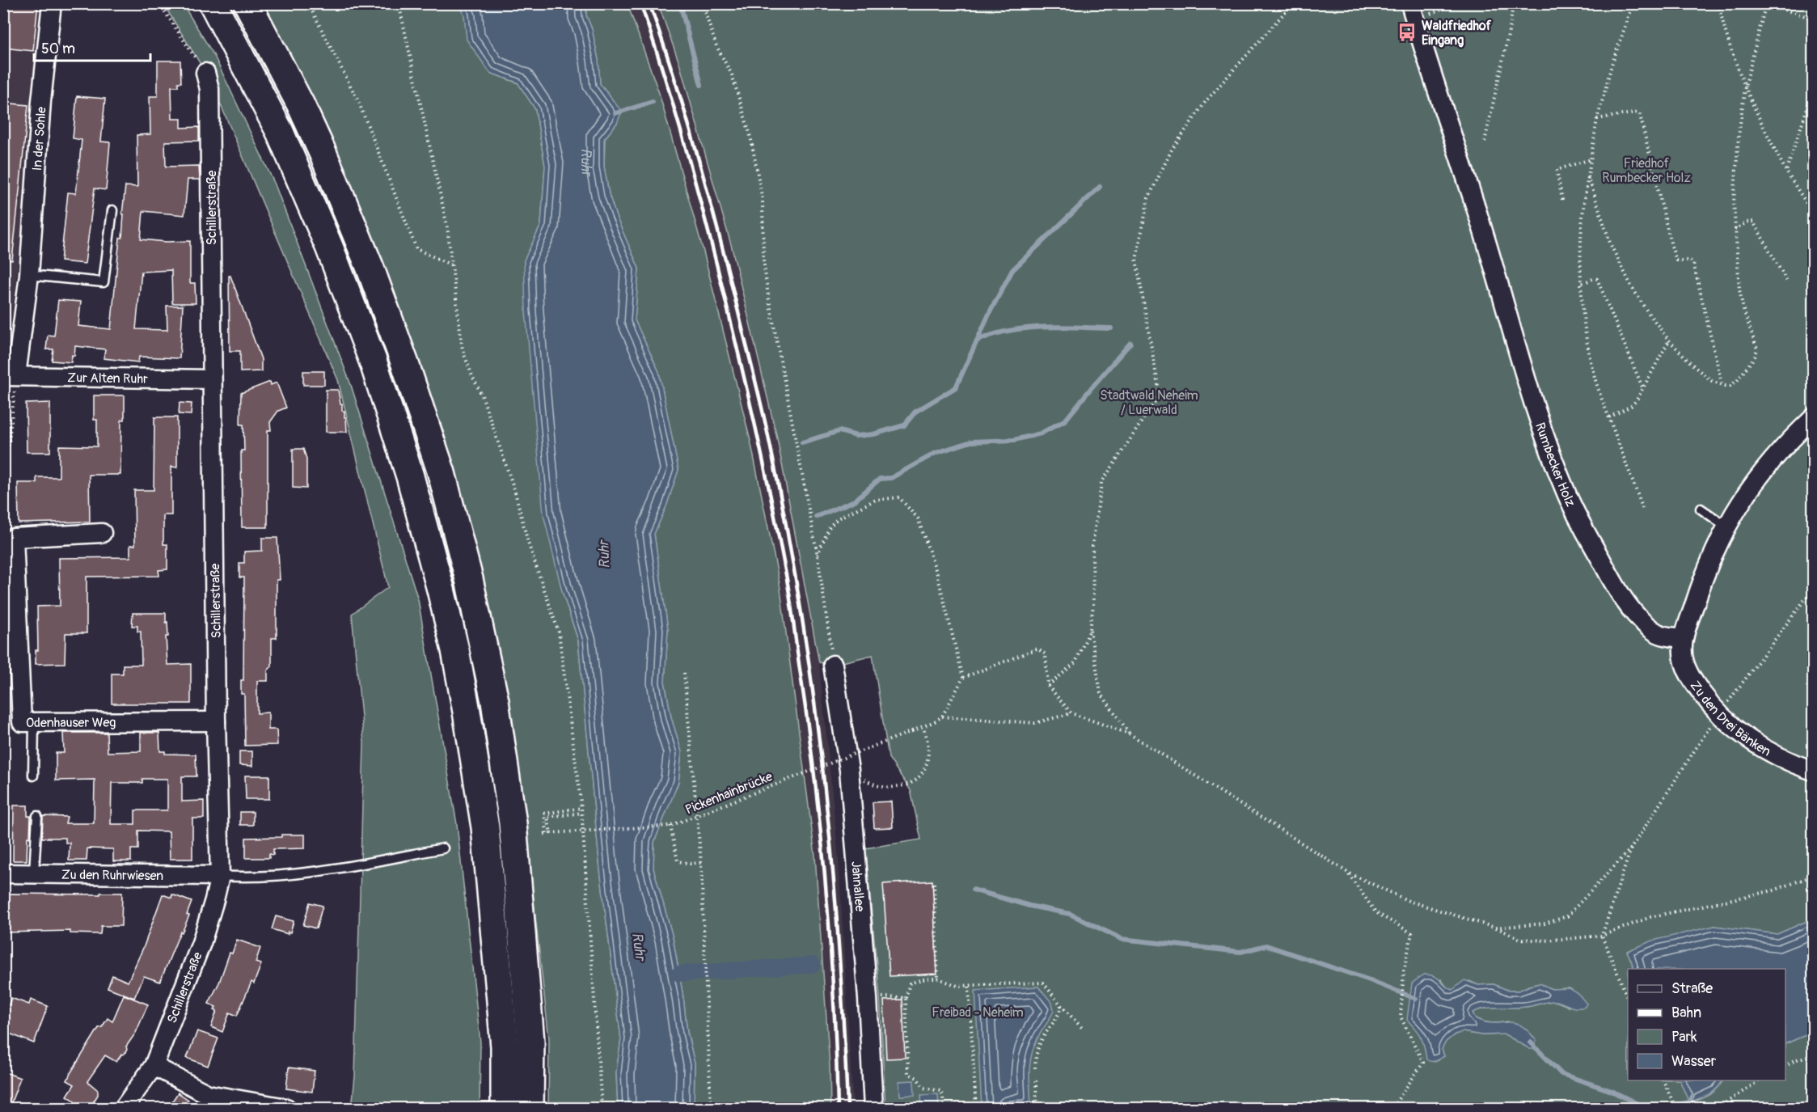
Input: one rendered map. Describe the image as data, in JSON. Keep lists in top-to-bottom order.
{
  "streets": {
    "street": [
      "In der Sohle",
      "Schillerstraße",
      "Zur Alten Ruhr",
      "Rumbecker Holz",
      "Zu den Drei Bänken",
      "Odenhauser Weg",
      "Zu den Ruhrwiesen",
      "Jahnallee"
    ],
    "path": ["Pickenhainbrücke"]
  },
  "crossings": [
    ["In der Sohle", "Zur Alten Ruhr"],
    ["Schillerstraße", "Zur Alten Ruhr"],
    ["Schillerstraße", "Odenhauser Weg"],
    ["Schillerstraße", "Zu den Ruhrwiesen"],
    ["Rumbecker Holz", "Zu den Drei Bänken"]
  ],
  "water": ["Ruhr"],
  "parks": ["Friedhof Rumbecker Holz", "Stadtwald Neheim / Luerwald", "Freibad - Neheim"],
  "places": {
    "bus stop": ["Waldfriedhof Eingang"]
  },
  "legend": [
    "Straße",
    "Bahn",
    "Park",
    "Wasser"
  ],
  "scale_bar": "50 m"
}
